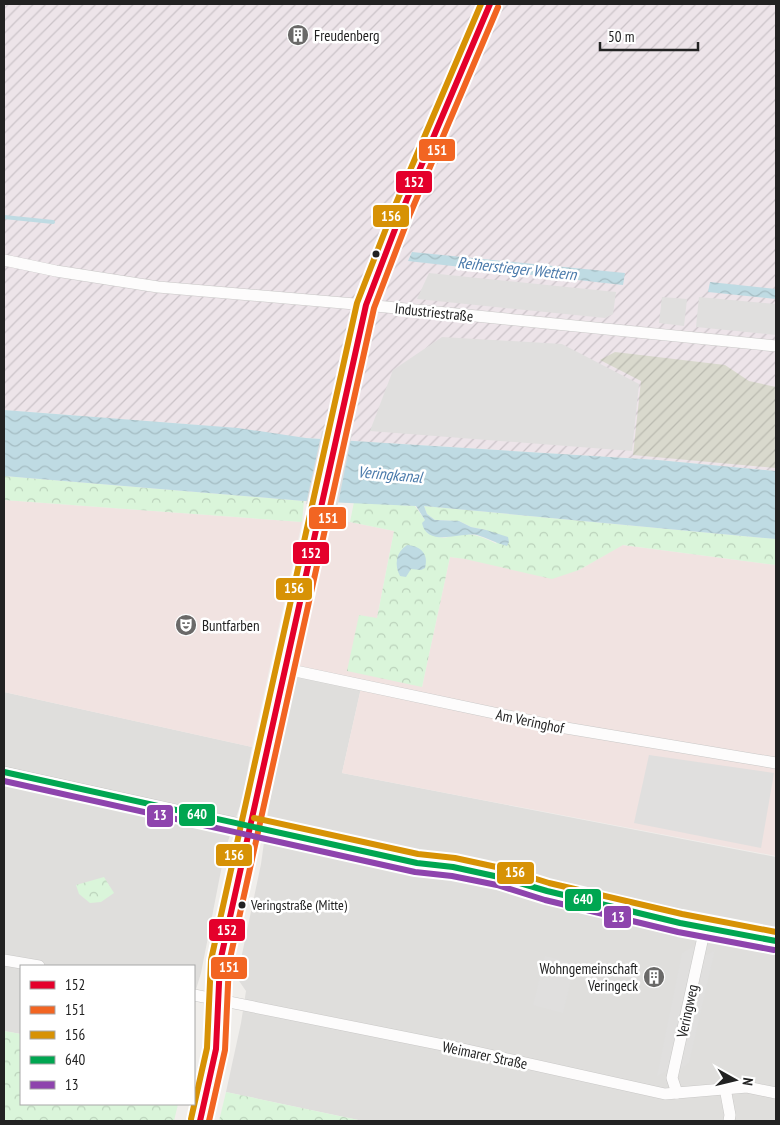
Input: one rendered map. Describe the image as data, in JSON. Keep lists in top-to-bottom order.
{
  "streets": {
    "street": [
      "Industriestraße",
      "Am Veringhof",
      "Veringweg",
      "Weimarer Straße"
    ]
  },
  "crossings": [
    ["Veringweg", "Weimarer Straße"]
  ],
  "water": ["Reiherstieger Wettern", "Veringkanal"],
  "places": {
    "building": ["Freudenberg", "Wohngemeinschaft Veringeck"],
    "theatre": ["Buntfarben"],
    "other": ["Veringstraße (Mitte)"]
  },
  "lines": [
    "transit line 152",
    "transit line 156",
    "transit line 151",
    "transit line 640",
    "transit line 13"
  ],
  "legend": [
    "152",
    "151",
    "156",
    "640",
    "13"
  ],
  "scale_bar": "50 m",
  "north": "right"
}
